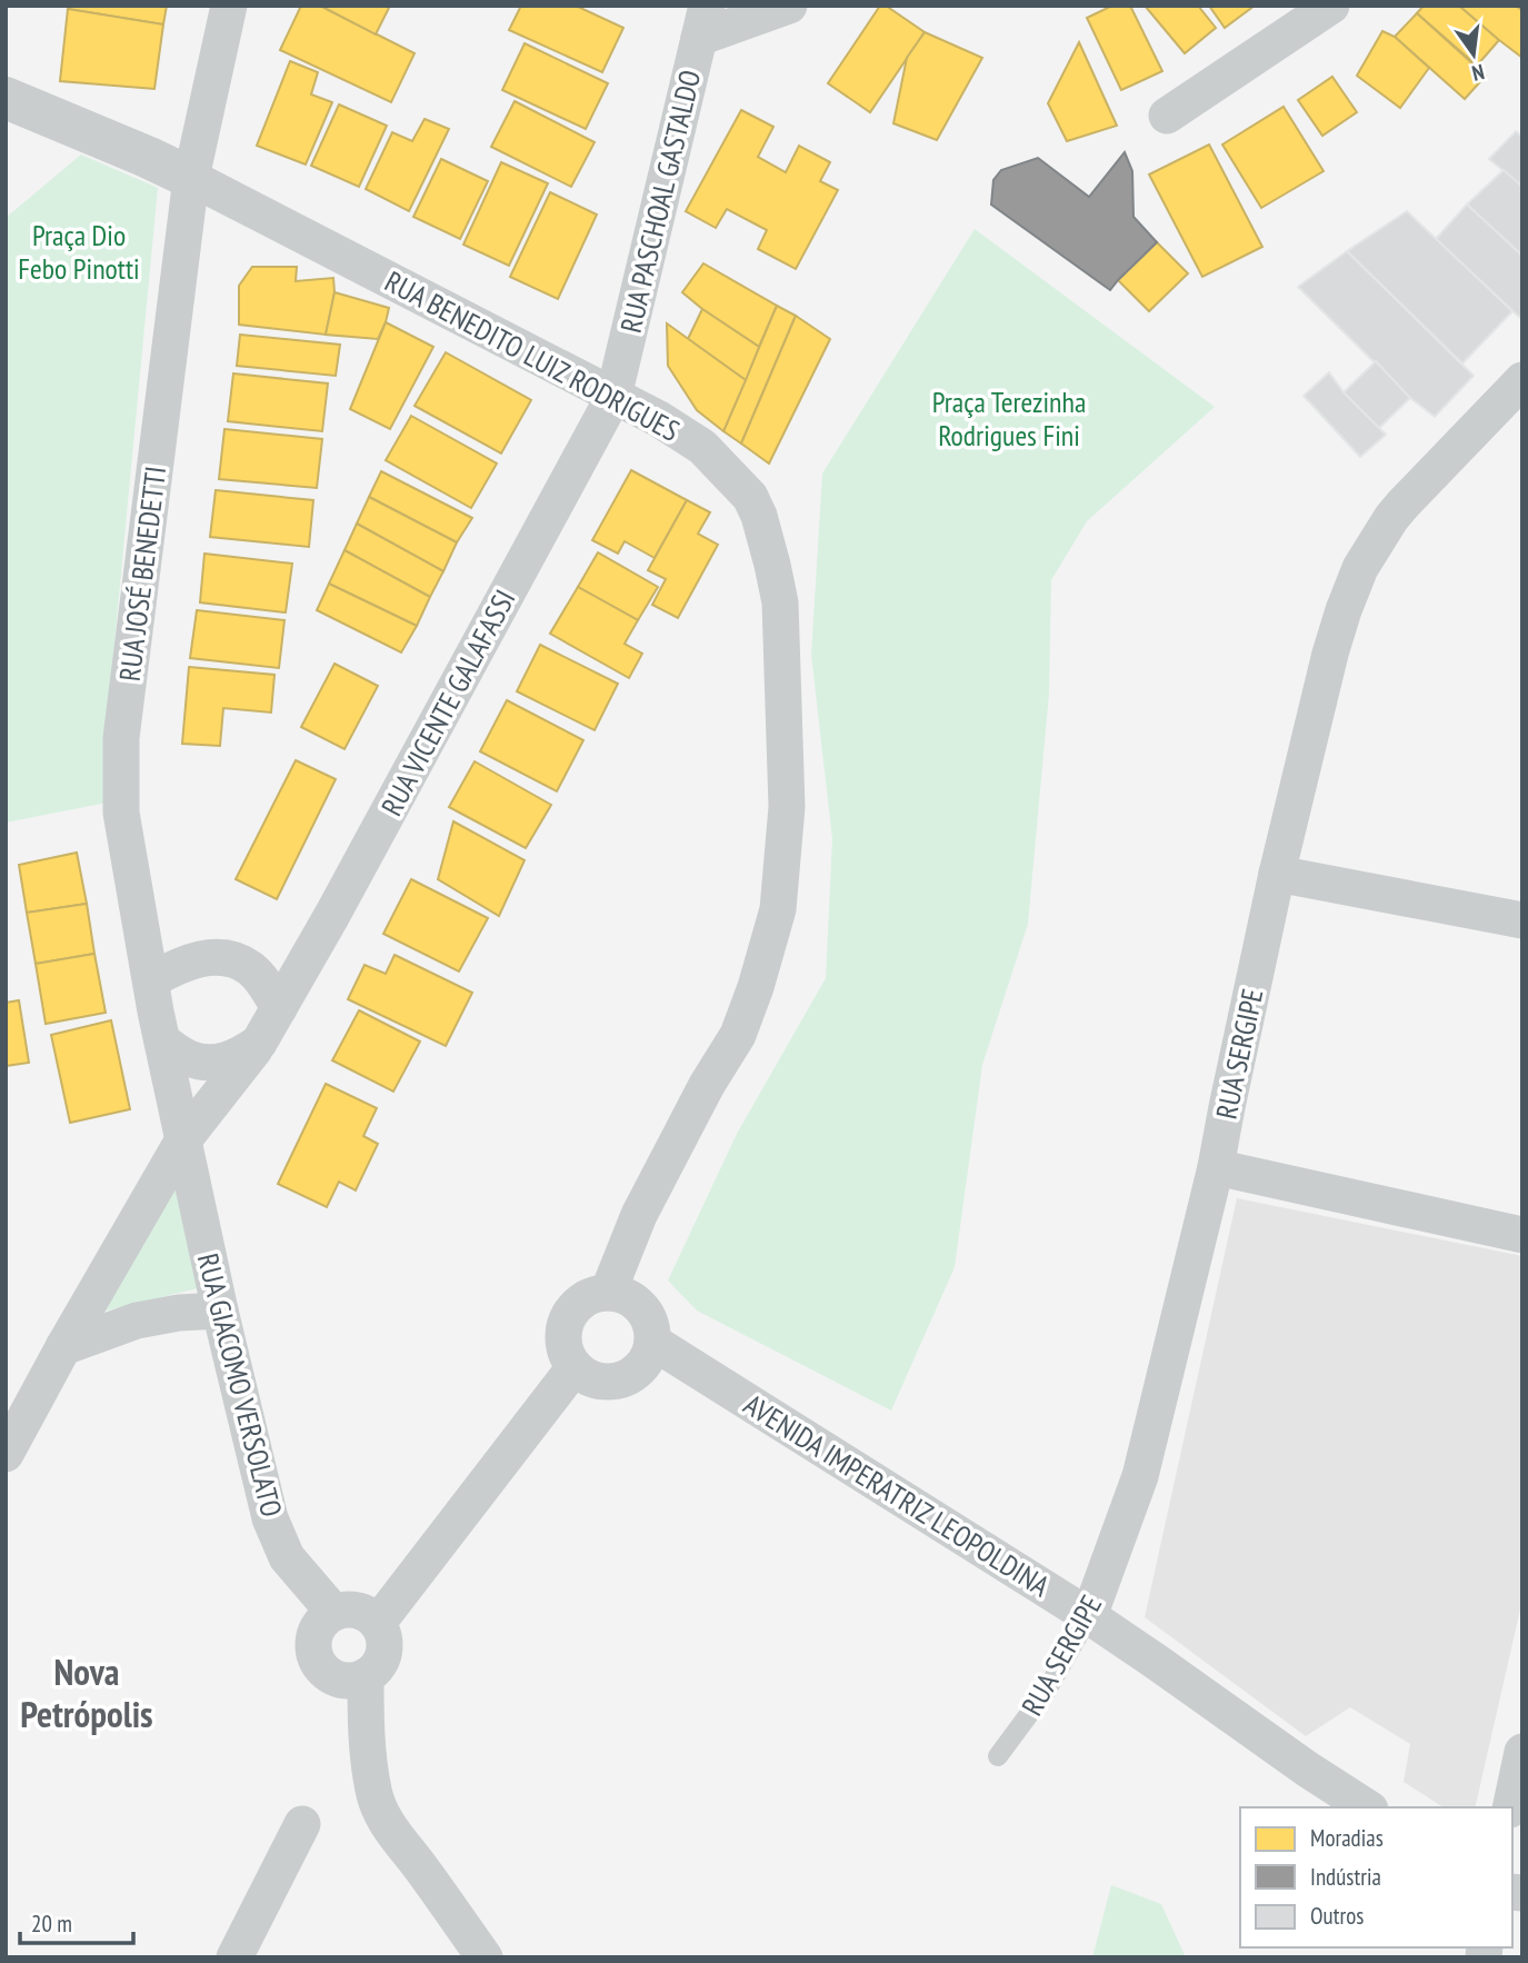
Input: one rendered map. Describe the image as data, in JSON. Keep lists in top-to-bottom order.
{
  "streets": {
    "street": [
      "RUA PASCHOAL GASTALDO",
      "RUA BENEDITO LUIZ RODRIGUES",
      "RUA JOSÉ BENEDETTI",
      "RUA VICENTE GALAFASSI",
      "RUA SERGIPE",
      "RUA GIACOMO VERSOLATO",
      "AVENIDA IMPERATRIZ LEOPOLDINA"
    ]
  },
  "crossings": [
    ["RUA PASCHOAL GASTALDO", "RUA BENEDITO LUIZ RODRIGUES"],
    ["RUA PASCHOAL GASTALDO", "RUA VICENTE GALAFASSI"],
    ["RUA BENEDITO LUIZ RODRIGUES", "RUA JOSÉ BENEDETTI"],
    ["RUA BENEDITO LUIZ RODRIGUES", "RUA VICENTE GALAFASSI"],
    ["RUA BENEDITO LUIZ RODRIGUES", "AVENIDA IMPERATRIZ LEOPOLDINA"],
    ["RUA JOSÉ BENEDETTI", "RUA VICENTE GALAFASSI"],
    ["RUA JOSÉ BENEDETTI", "RUA GIACOMO VERSOLATO"],
    ["RUA SERGIPE", "AVENIDA IMPERATRIZ LEOPOLDINA"]
  ],
  "districts": ["Nova Petrópolis"],
  "parks": ["Praça Dio Febo Pinotti", "Praça Terezinha Rodrigues Fini"],
  "legend": ["Moradias", "Indústria", "Outros"],
  "scale_bar": "20 m",
  "north": "bottom"
}
